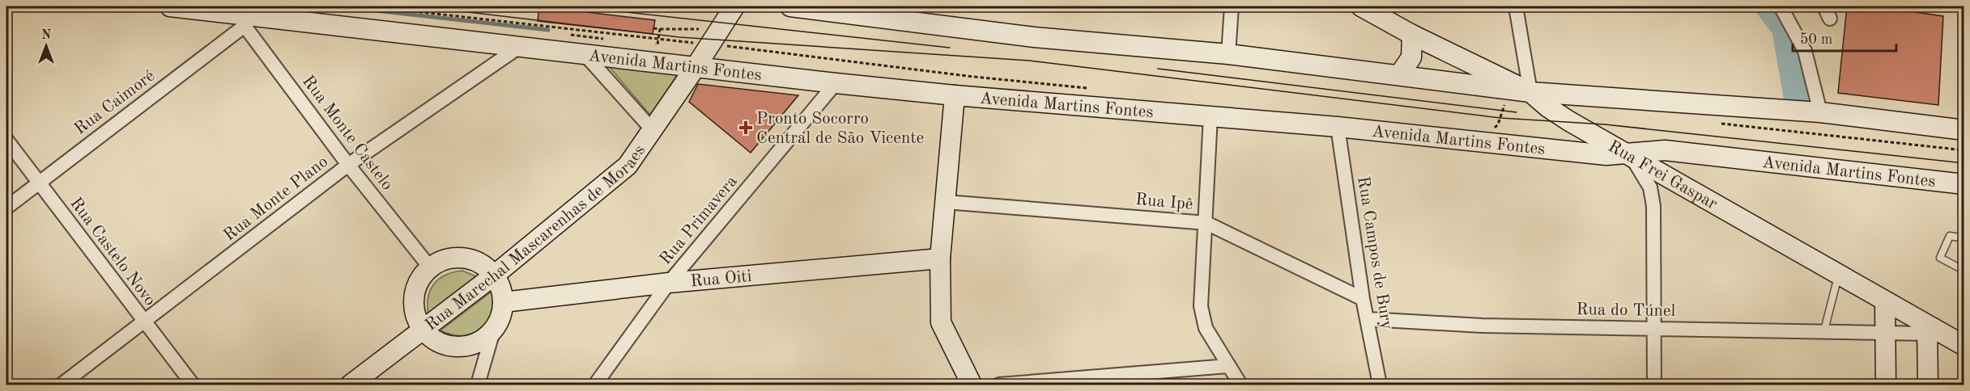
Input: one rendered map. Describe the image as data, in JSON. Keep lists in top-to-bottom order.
{
  "streets": {
    "main road": [
      "Avenida Martins Fontes",
      "Rua Frei Gaspar",
      "Rua Marechal Mascarenhas de Moraes",
      "Rua Oiti"
    ],
    "street": [
      "Rua Caimoré",
      "Rua Monte Castelo",
      "Rua Monte Plano",
      "Rua Ipê",
      "Rua Primavera",
      "Rua Castelo Novo",
      "Rua Campos de Bury",
      "Rua do Túnel"
    ]
  },
  "crossings": [
    ["Avenida Martins Fontes", "Rua Caimoré"],
    ["Avenida Martins Fontes", "Rua Monte Castelo"],
    ["Avenida Martins Fontes", "Rua Frei Gaspar"],
    ["Avenida Martins Fontes", "Rua Monte Plano"],
    ["Avenida Martins Fontes", "Rua Primavera"],
    ["Avenida Martins Fontes", "Rua Marechal Mascarenhas de Moraes"],
    ["Avenida Martins Fontes", "Rua Campos de Bury"],
    ["Rua Caimoré", "Rua Monte Castelo"],
    ["Rua Caimoré", "Rua Castelo Novo"],
    ["Rua Monte Castelo", "Rua Monte Plano"],
    ["Rua Frei Gaspar", "Rua do Túnel"],
    ["Rua Monte Plano", "Rua Castelo Novo"],
    ["Rua Ipê", "Rua Campos de Bury"],
    ["Rua Primavera", "Rua Oiti"],
    ["Rua Campos de Bury", "Rua do Túnel"]
  ],
  "places": {
    "health": ["Pronto Socorro Central de São Vicente"]
  },
  "scale_bar": "50 m",
  "north": "top"
}
